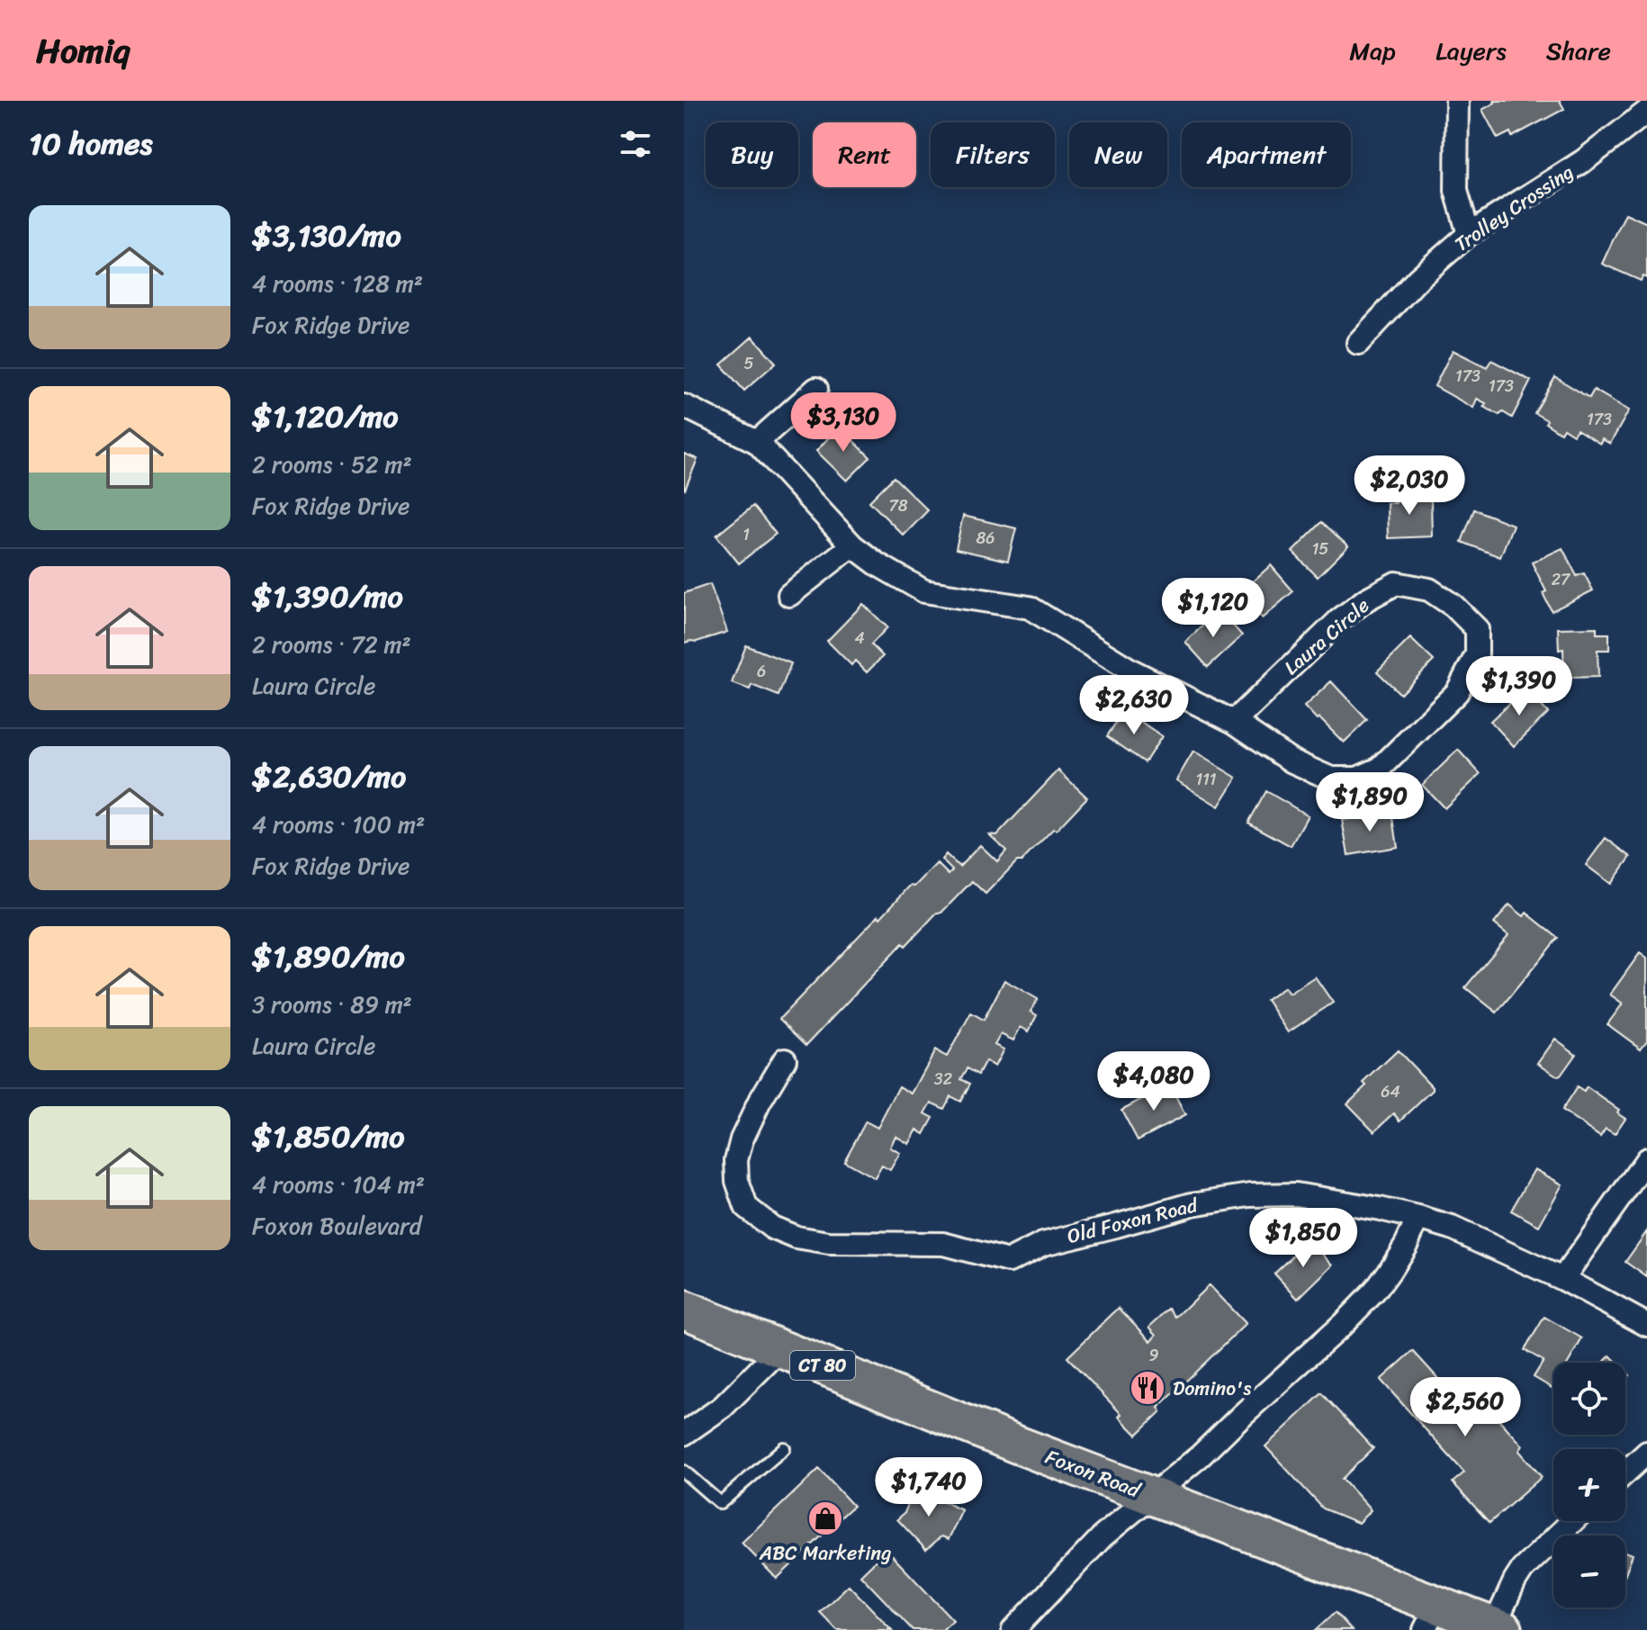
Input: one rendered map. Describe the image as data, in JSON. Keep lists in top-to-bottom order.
{
  "streets": {
    "main road": ["CT 80", "Foxon Road"],
    "street": ["Trolley Crossing", "Laura Circle", "Old Foxon Road"]
  },
  "places": {
    "restaurant": ["Domino's"],
    "shop": ["ABC Marketing"]
  },
  "house_numbers": [
    "5",
    "173",
    "173",
    "173",
    "78",
    "1",
    "86",
    "15",
    "27",
    "4",
    "6",
    "111",
    "32",
    "64",
    "9"
  ],
  "page": {
    "header": "Homiq",
    "nav": ["Map", "Layers", "Share"],
    "heading": "10 homes",
    "chip": [
      "Buy",
      "Rent",
      "Filters",
      "New",
      "Apartment"
    ],
    "list": [
      {
        "name": "$3,130/mo",
        "note": "4 rooms · 128 m² · Fox Ridge Drive"
      },
      {
        "name": "$1,120/mo",
        "note": "2 rooms · 52 m² · Fox Ridge Drive"
      },
      {
        "name": "$1,390/mo",
        "note": "2 rooms · 72 m² · Laura Circle"
      },
      {
        "name": "$2,630/mo",
        "note": "4 rooms · 100 m² · Fox Ridge Drive"
      },
      {
        "name": "$1,890/mo",
        "note": "3 rooms · 89 m² · Laura Circle"
      },
      {
        "name": "$1,850/mo",
        "note": "4 rooms · 104 m² · Foxon Boulevard"
      }
    ],
    "price": [
      "$3,130",
      "$2,030",
      "$1,120",
      "$1,390",
      "$2,630",
      "$1,890",
      "$4,080",
      "$1,850",
      "$2,560",
      "$1,740"
    ],
    "map_buttons": ["+", "−"]
  }
}
